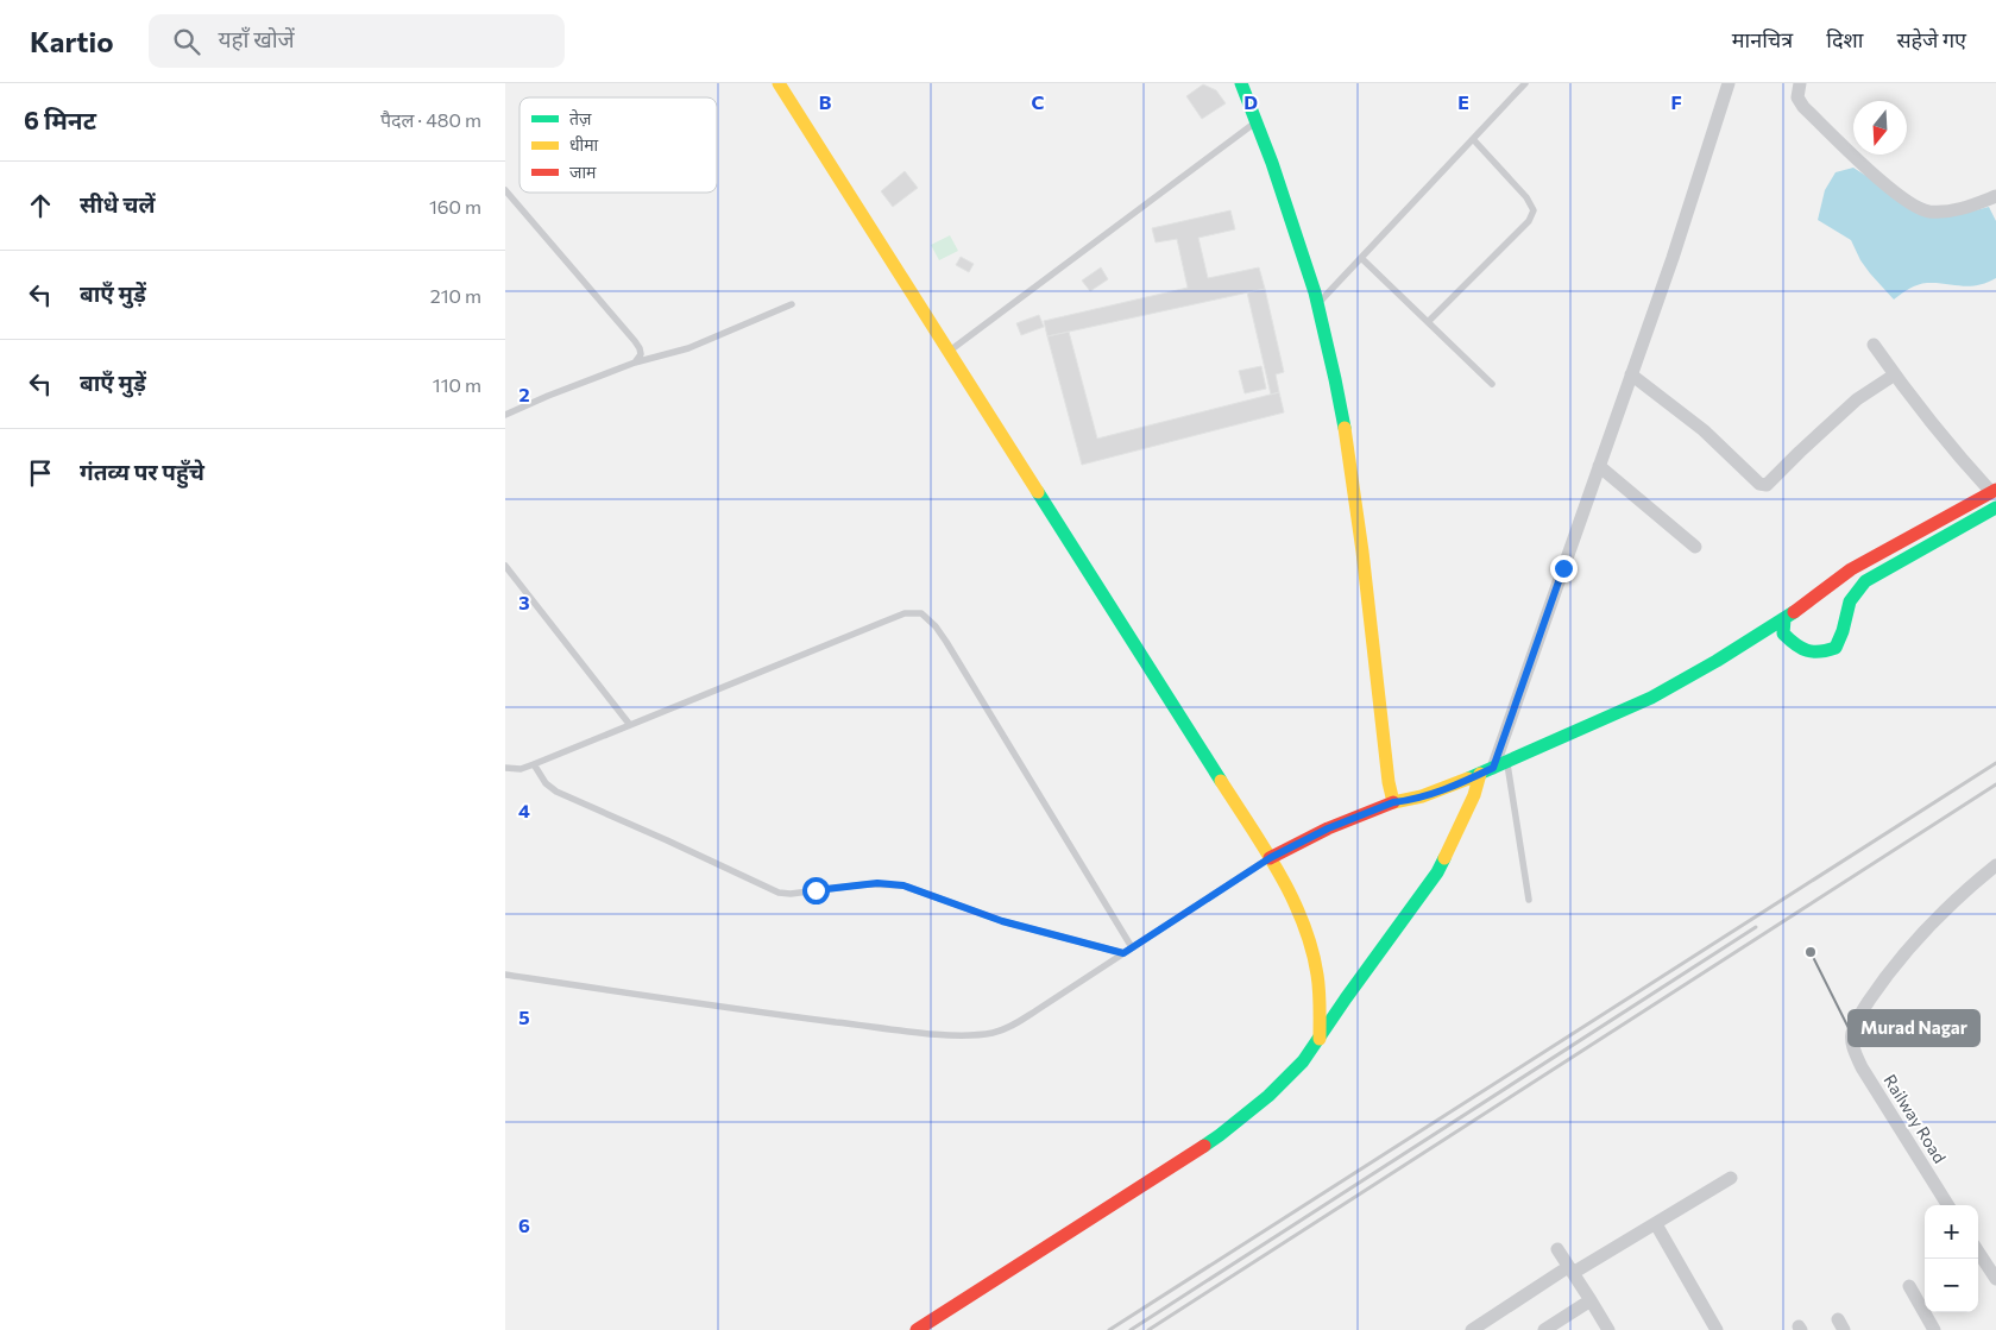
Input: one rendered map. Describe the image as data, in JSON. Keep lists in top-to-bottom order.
{
  "streets": {
    "street": ["Railway Road"]
  },
  "places": ["Murad Nagar"],
  "legend": ["तेज़", "धीमा", "जाम"],
  "north": "bottom",
  "page": {
    "header": "Kartio",
    "search": "यहाँ खोजें",
    "nav": ["मानचित्र", "दिशा", "सहेजे गए"],
    "heading": ["6 मिनट", "पैदल · 480 m"],
    "list": [
      ["सीधे चलें", "160 m"],
      ["बाएँ मुड़ें", "210 m"],
      ["बाएँ मुड़ें", "110 m"],
      "गंतव्य पर पहुँचे"
    ],
    "map_buttons": ["+", "−"]
  },
  "grid": {
    "columns": [
      "B",
      "C",
      "D",
      "E",
      "F"
    ],
    "rows": [
      "2",
      "3",
      "4",
      "5",
      "6"
    ]
  }
}
